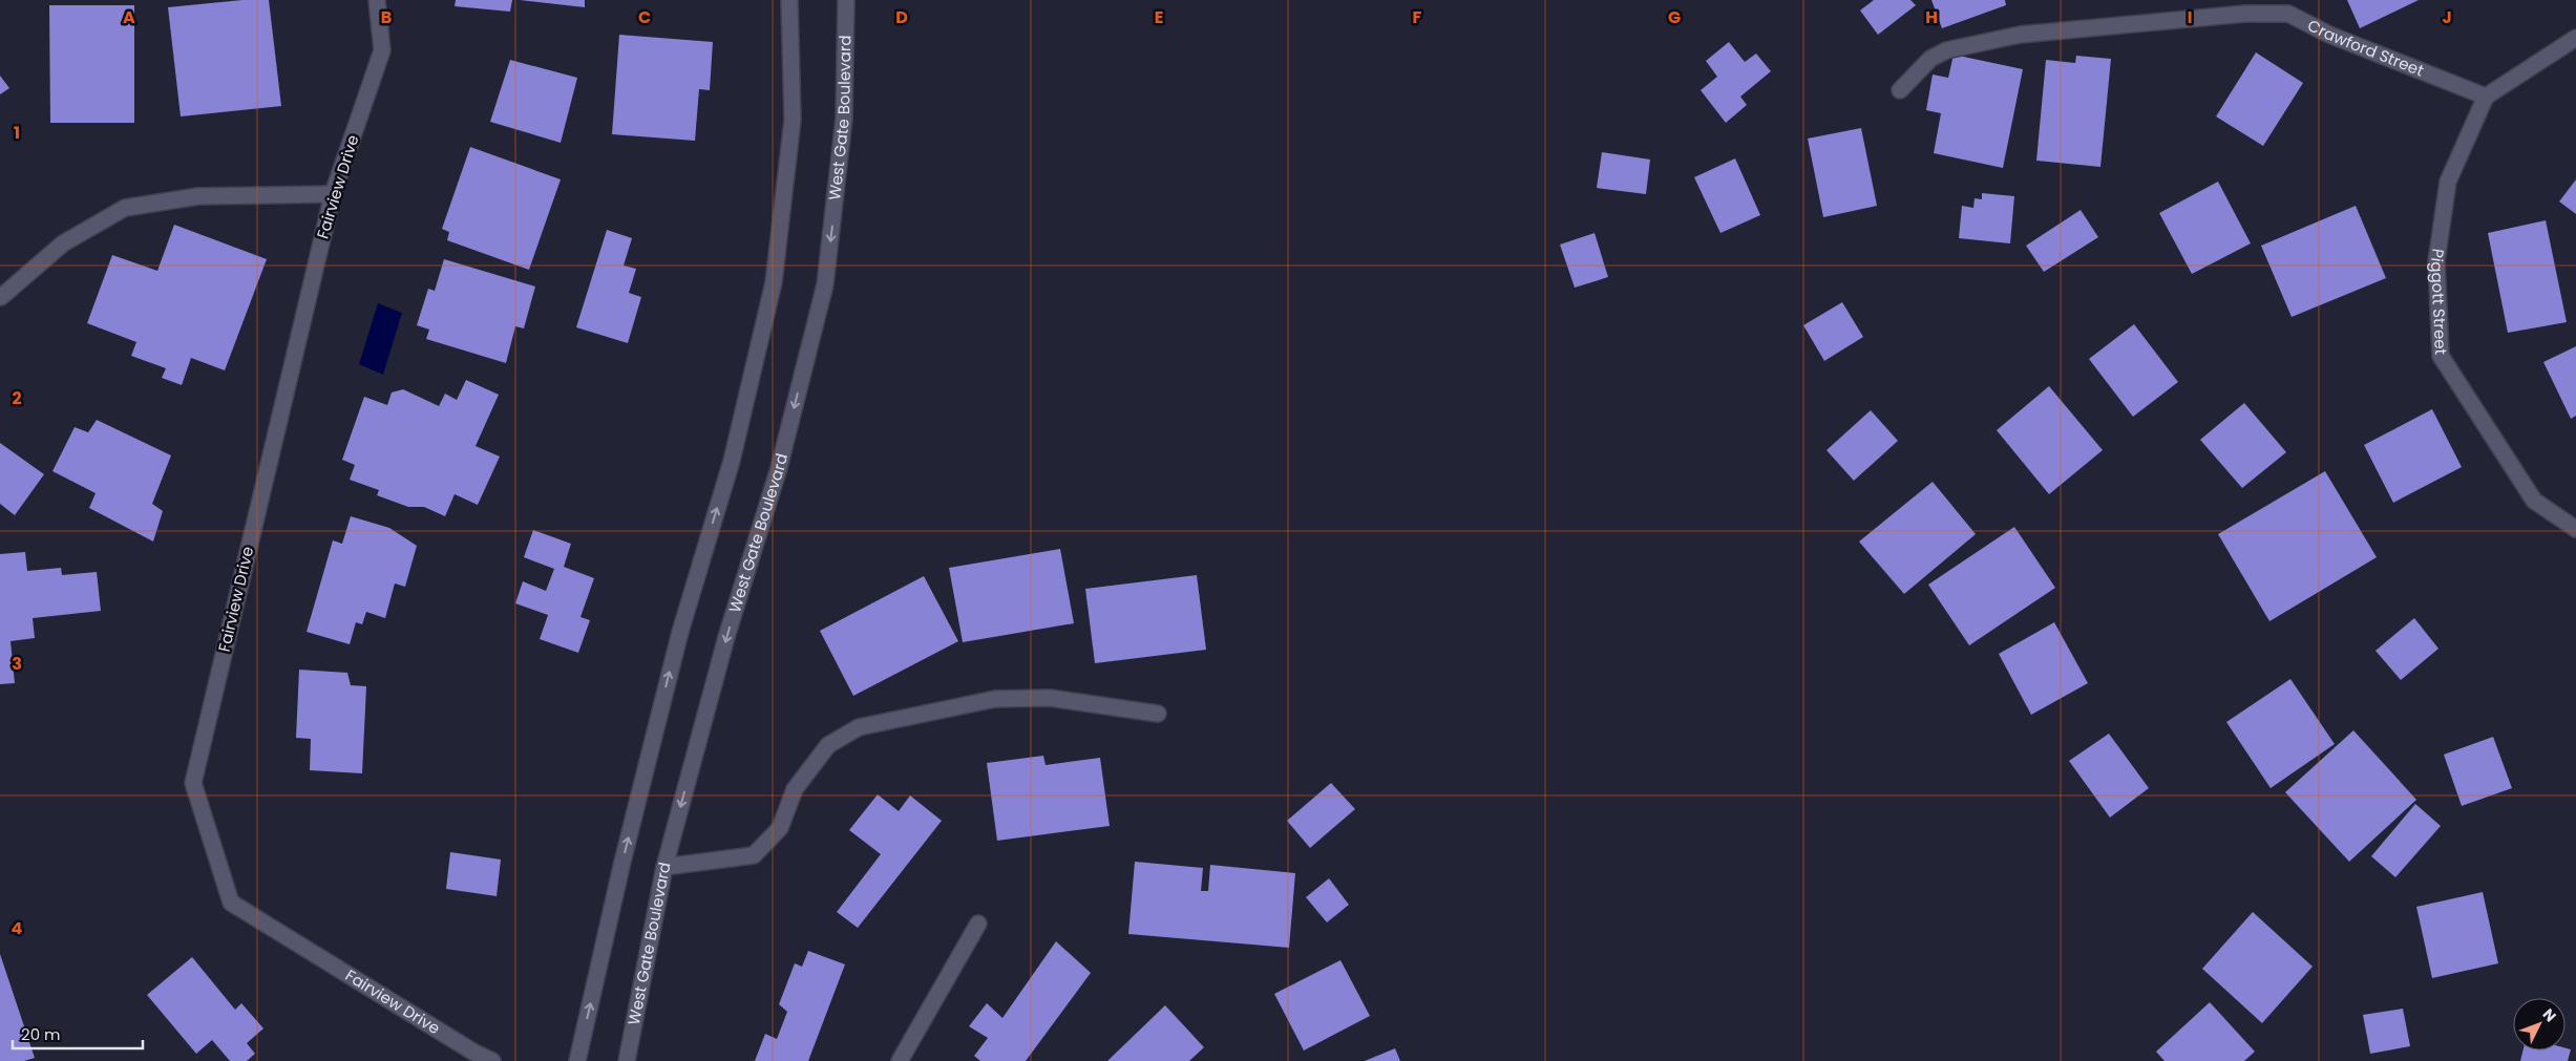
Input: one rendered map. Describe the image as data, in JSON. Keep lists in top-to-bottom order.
{
  "streets": {
    "street": [
      "Crawford Street",
      "West Gate Boulevard",
      "Fairview Drive",
      "Piggott Street"
    ]
  },
  "crossings": [
    ["Crawford Street", "Piggott Street"]
  ],
  "scale_bar": "20 m",
  "north": "top right",
  "grid": {
    "columns": [
      "A",
      "B",
      "C",
      "D",
      "E",
      "F",
      "G",
      "H",
      "I",
      "J"
    ],
    "rows": [
      "1",
      "2",
      "3",
      "4"
    ]
  }
}
